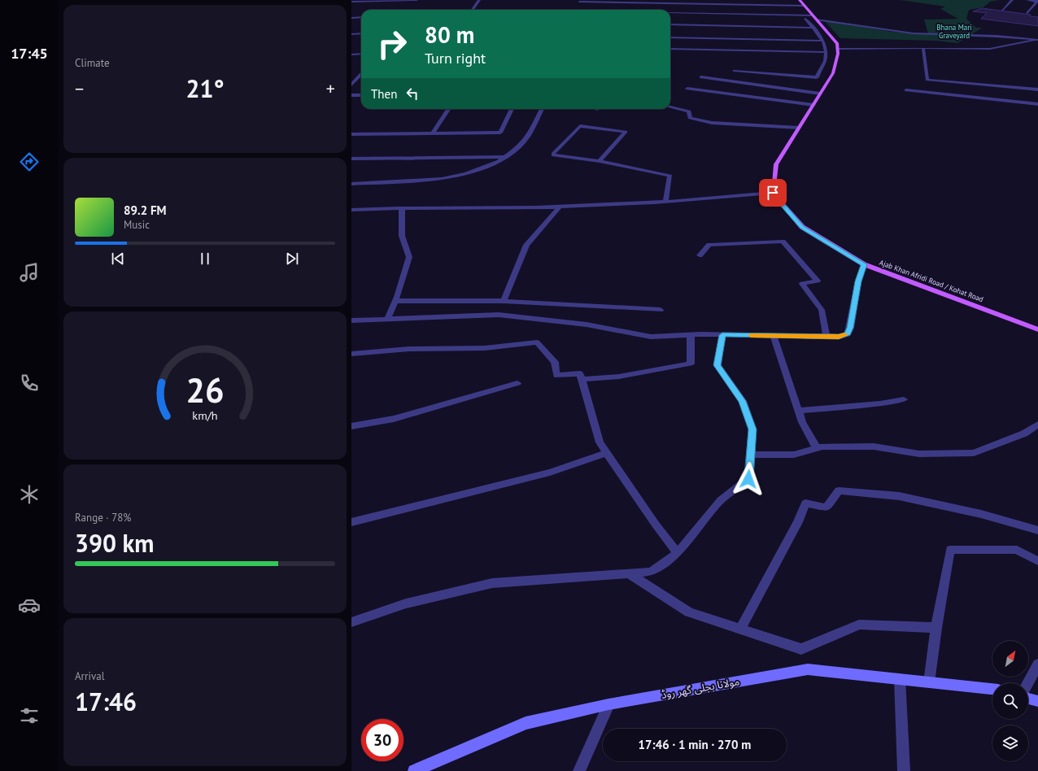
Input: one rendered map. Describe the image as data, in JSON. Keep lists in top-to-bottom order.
{
  "streets": {
    "main road": ["Ajab Khan Afridi Road / Kohat Road"],
    "street": ["مولانا بجلی گھر روڈ"]
  },
  "parks": ["Bhana Mari Graveyard"],
  "north": "top right",
  "page": {
    "tabs": "17:45",
    "tile": [
      "Climate",
      ["Range · 78%", "390 km"],
      ["Arrival", "17:46"]
    ],
    "turn": ["80 m", "Turn right"],
    "heat": ["−", "21°", "+"],
    "then": "Then",
    "song": ["89.2 FM", "Music"],
    "limit": "30",
    "trip": "17:46 · 1 min · 270 m",
    "gauge": ["26", "km/h"]
  }
}
